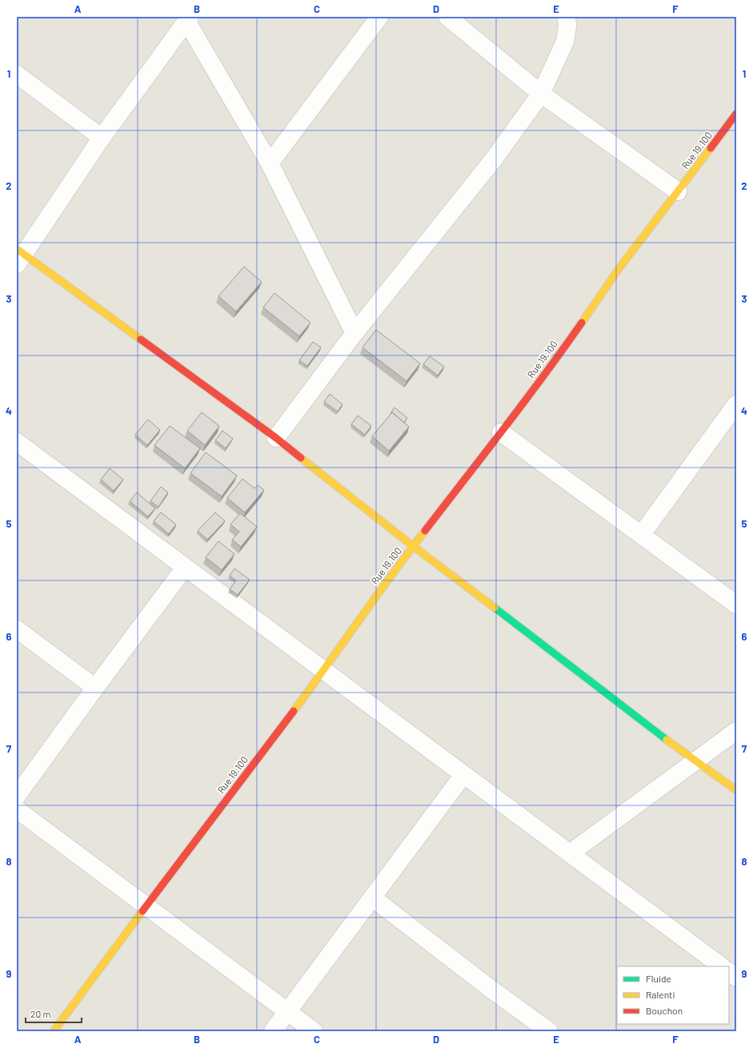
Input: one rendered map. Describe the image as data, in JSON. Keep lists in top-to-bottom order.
{
  "streets": {
    "street": ["Rue 19.100"]
  },
  "legend": ["Fluide", "Ralenti", "Bouchon"],
  "scale_bar": "20 m",
  "grid": {
    "columns": [
      "A",
      "B",
      "C",
      "D",
      "E",
      "F"
    ],
    "rows": [
      "1",
      "2",
      "3",
      "4",
      "5",
      "6",
      "7",
      "8",
      "9"
    ]
  }
}
